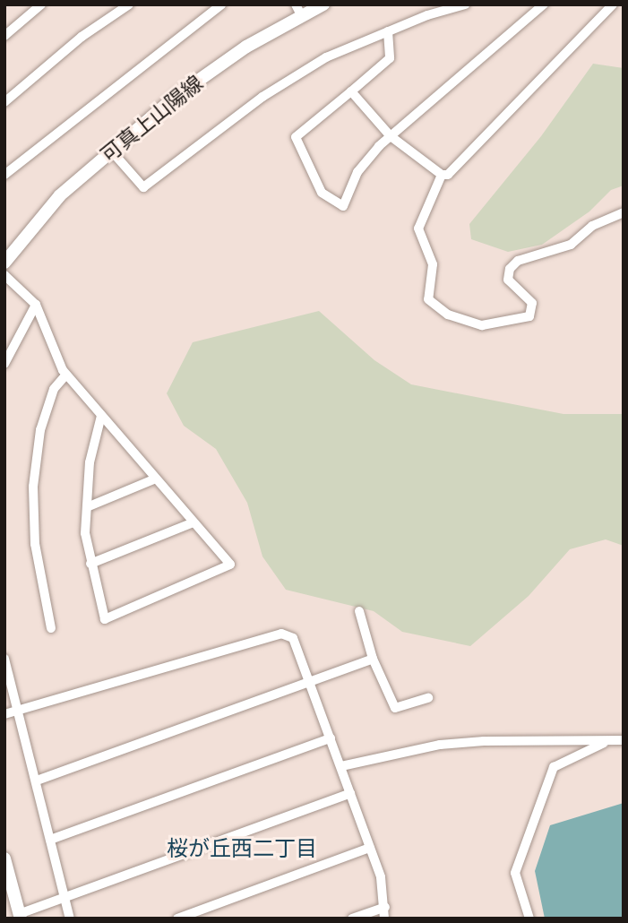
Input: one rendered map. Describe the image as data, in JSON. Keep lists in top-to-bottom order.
{
  "streets": {
    "main road": ["可真上山陽線"]
  },
  "districts": ["桜が丘西二丁目"]
}
